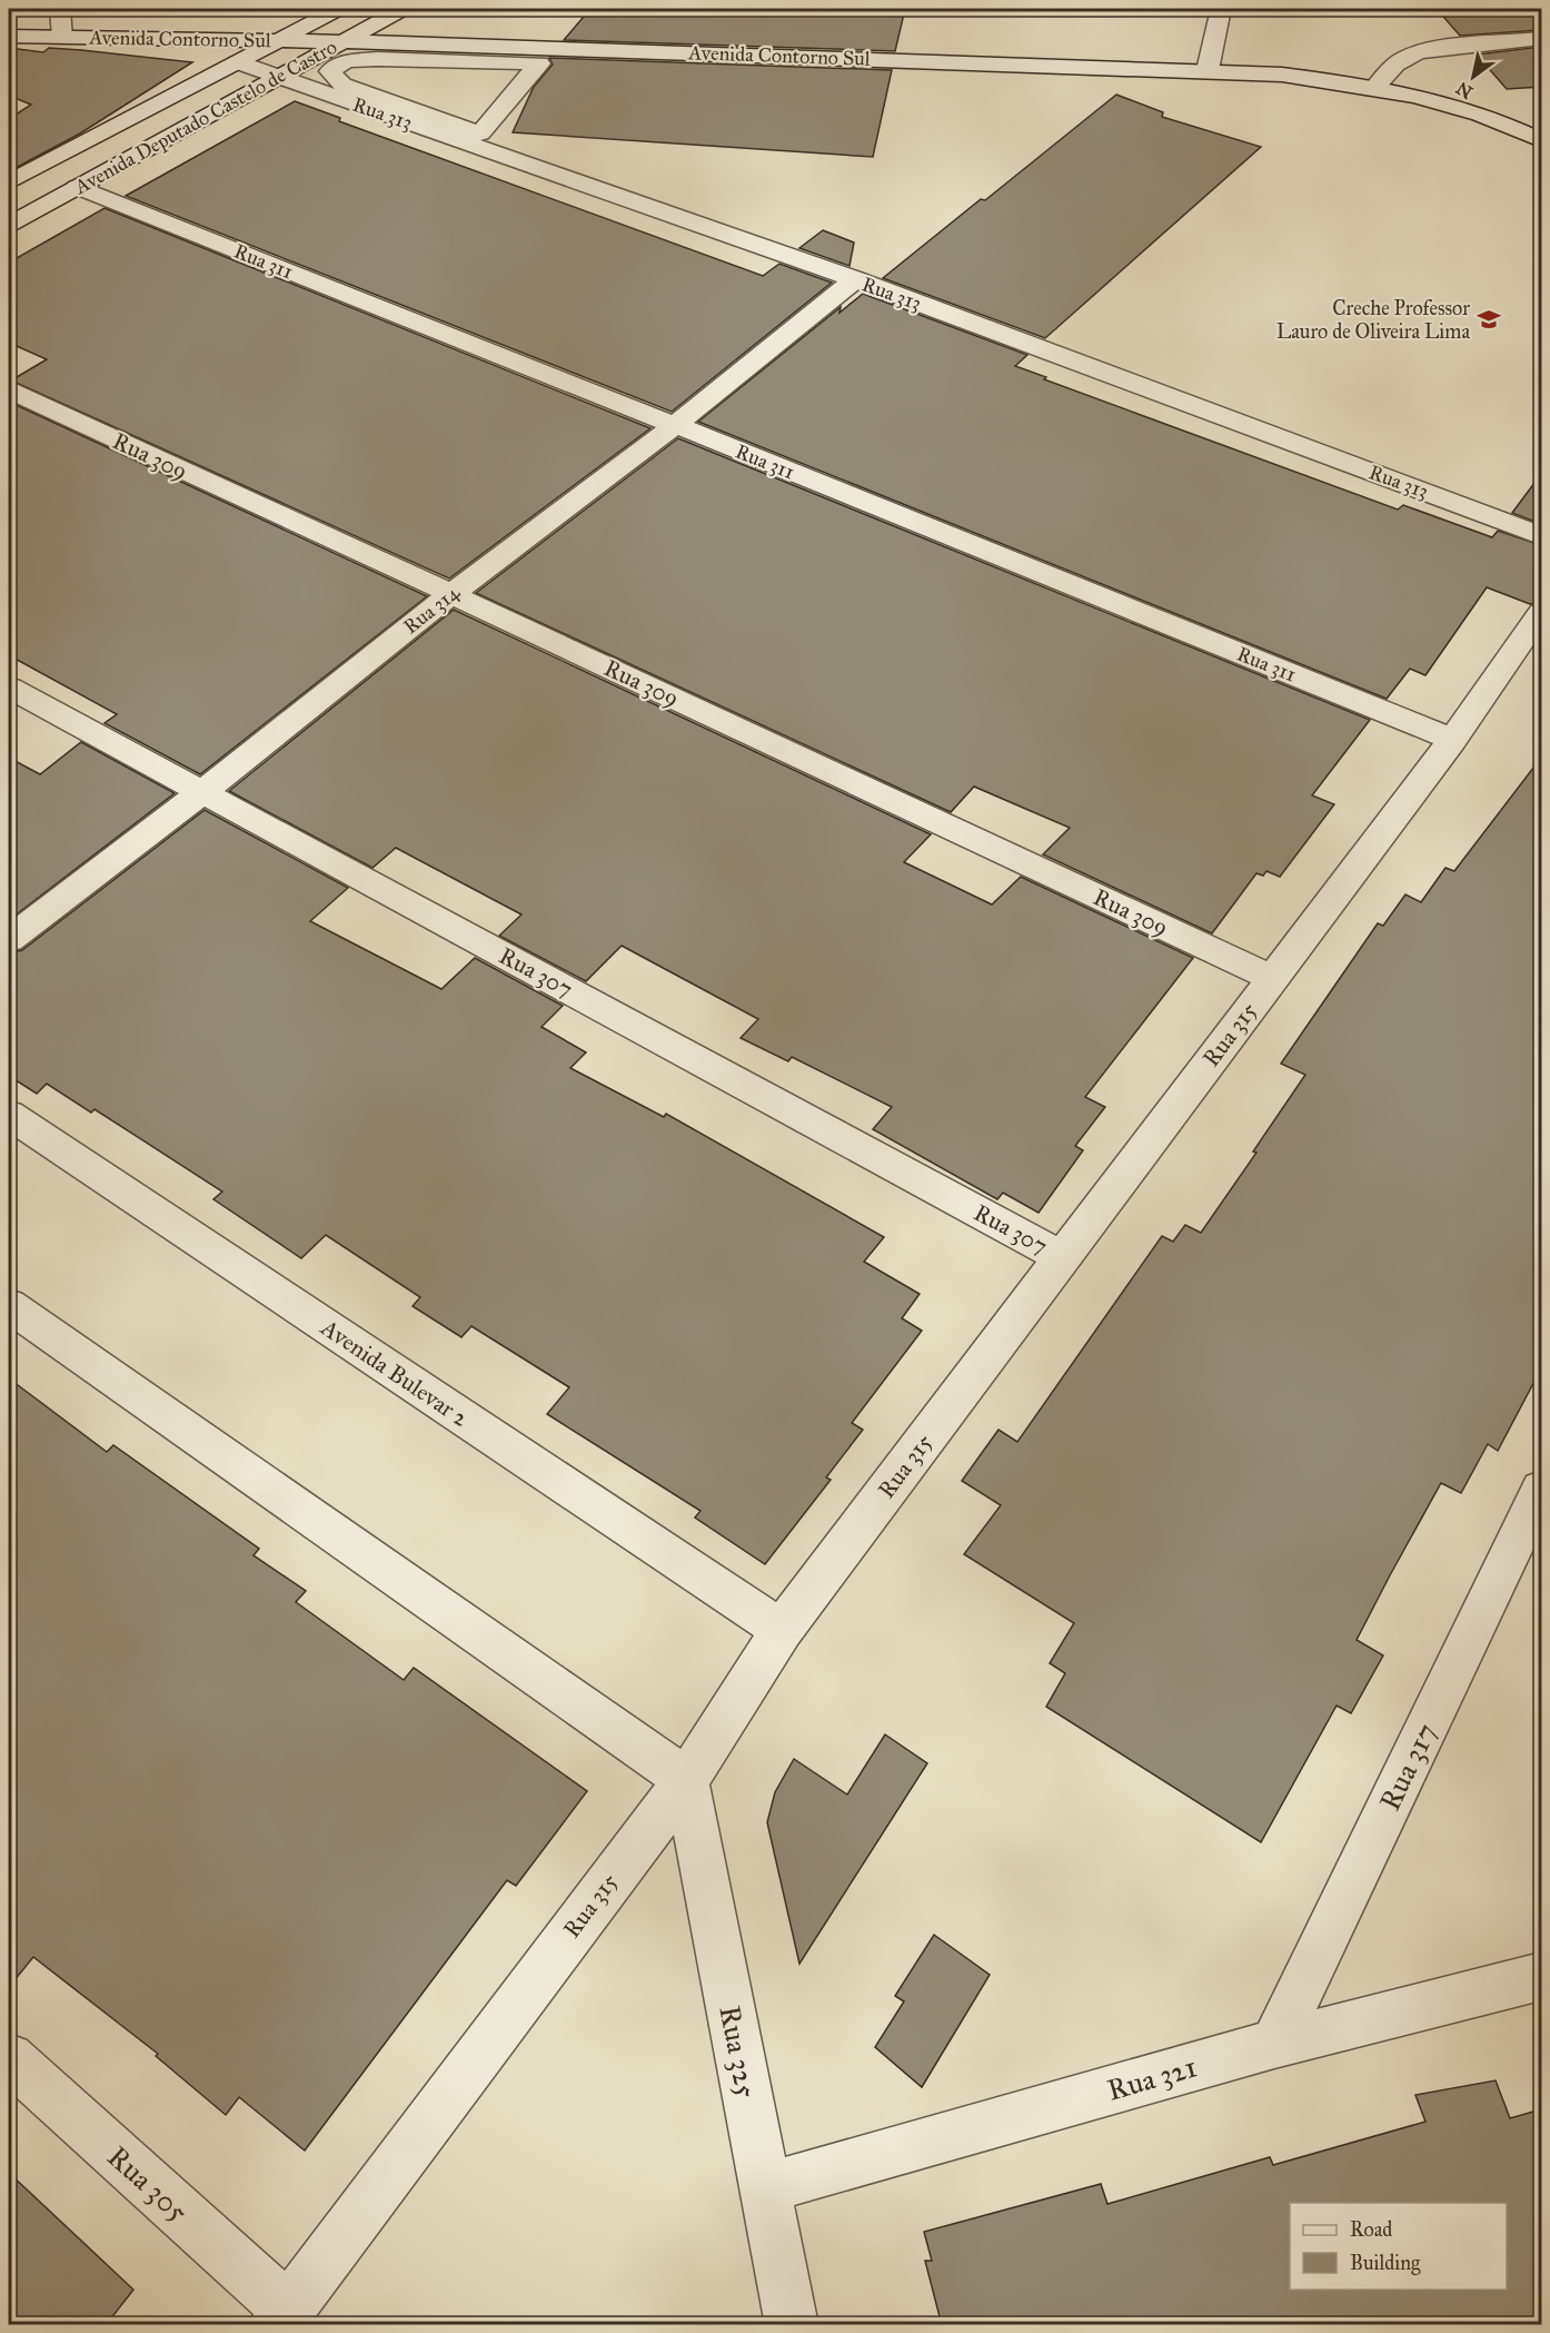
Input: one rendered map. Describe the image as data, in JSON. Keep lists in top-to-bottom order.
{
  "streets": {
    "street": [
      "Avenida Contorno Sul",
      "Rua 313",
      "Avenida Deputado Castelo de Castro",
      "Rua 311",
      "Rua 309",
      "Rua 314",
      "Rua 307",
      "Rua 315",
      "Avenida Bulevar 2",
      "Rua 317",
      "Rua 325",
      "Rua 321",
      "Rua 305"
    ]
  },
  "crossings": [
    ["Avenida Contorno Sul", "Avenida Deputado Castelo de Castro"],
    ["Rua 313", "Avenida Deputado Castelo de Castro"],
    ["Rua 313", "Rua 314"],
    ["Avenida Deputado Castelo de Castro", "Rua 311"],
    ["Rua 311", "Rua 314"],
    ["Rua 311", "Rua 315"],
    ["Rua 309", "Rua 314"],
    ["Rua 309", "Rua 315"],
    ["Rua 314", "Rua 307"],
    ["Rua 307", "Rua 315"],
    ["Rua 315", "Avenida Bulevar 2"],
    ["Rua 315", "Rua 325"],
    ["Rua 315", "Rua 305"],
    ["Rua 317", "Rua 321"],
    ["Rua 325", "Rua 321"]
  ],
  "places": {
    "school or university": ["Creche Professor Lauro de Oliveira Lima"]
  },
  "legend": ["Road", "Building"],
  "north": "bottom left"
}
